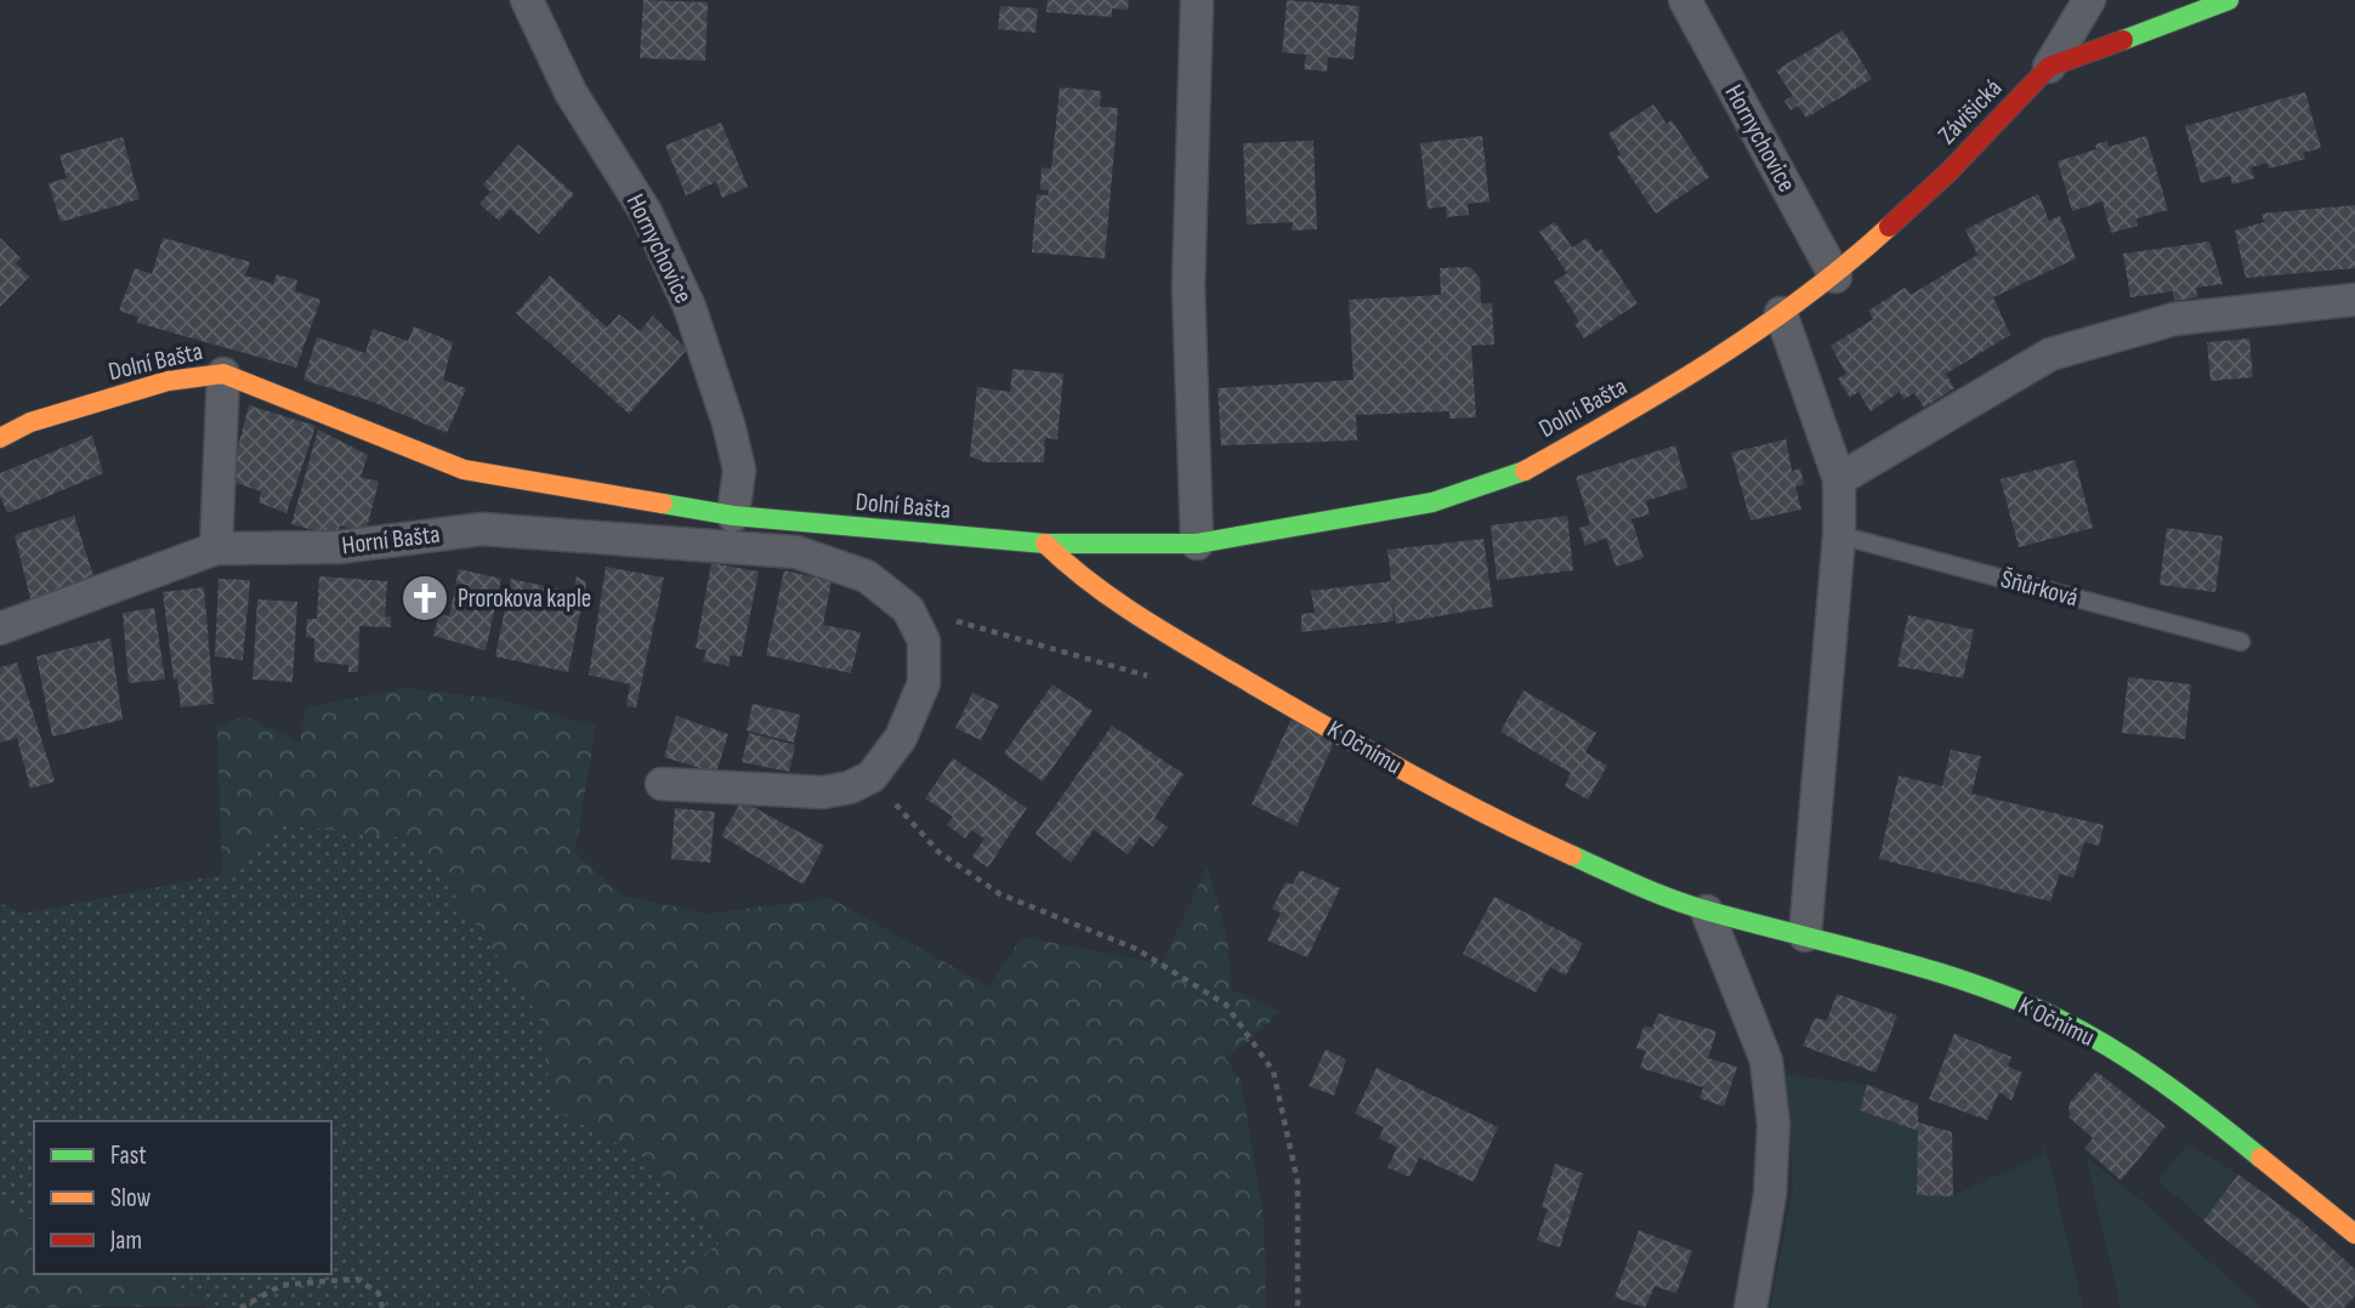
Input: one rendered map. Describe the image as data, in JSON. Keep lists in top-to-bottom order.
{
  "streets": {
    "street": [
      "Závišická",
      "Hornychovice",
      "Dolní Bašta",
      "Horní Bašta",
      "K Očnímu"
    ],
    "lane": ["Šňůrková"]
  },
  "crossings": [
    ["Závišická", "Hornychovice"],
    ["Závišická", "Dolní Bašta"],
    ["Hornychovice", "Dolní Bašta"],
    ["Dolní Bašta", "Horní Bašta"],
    ["Dolní Bašta", "K Očnímu"]
  ],
  "places": {
    "church": ["Prorokova kaple"]
  },
  "legend": ["Fast", "Slow", "Jam"]
}
